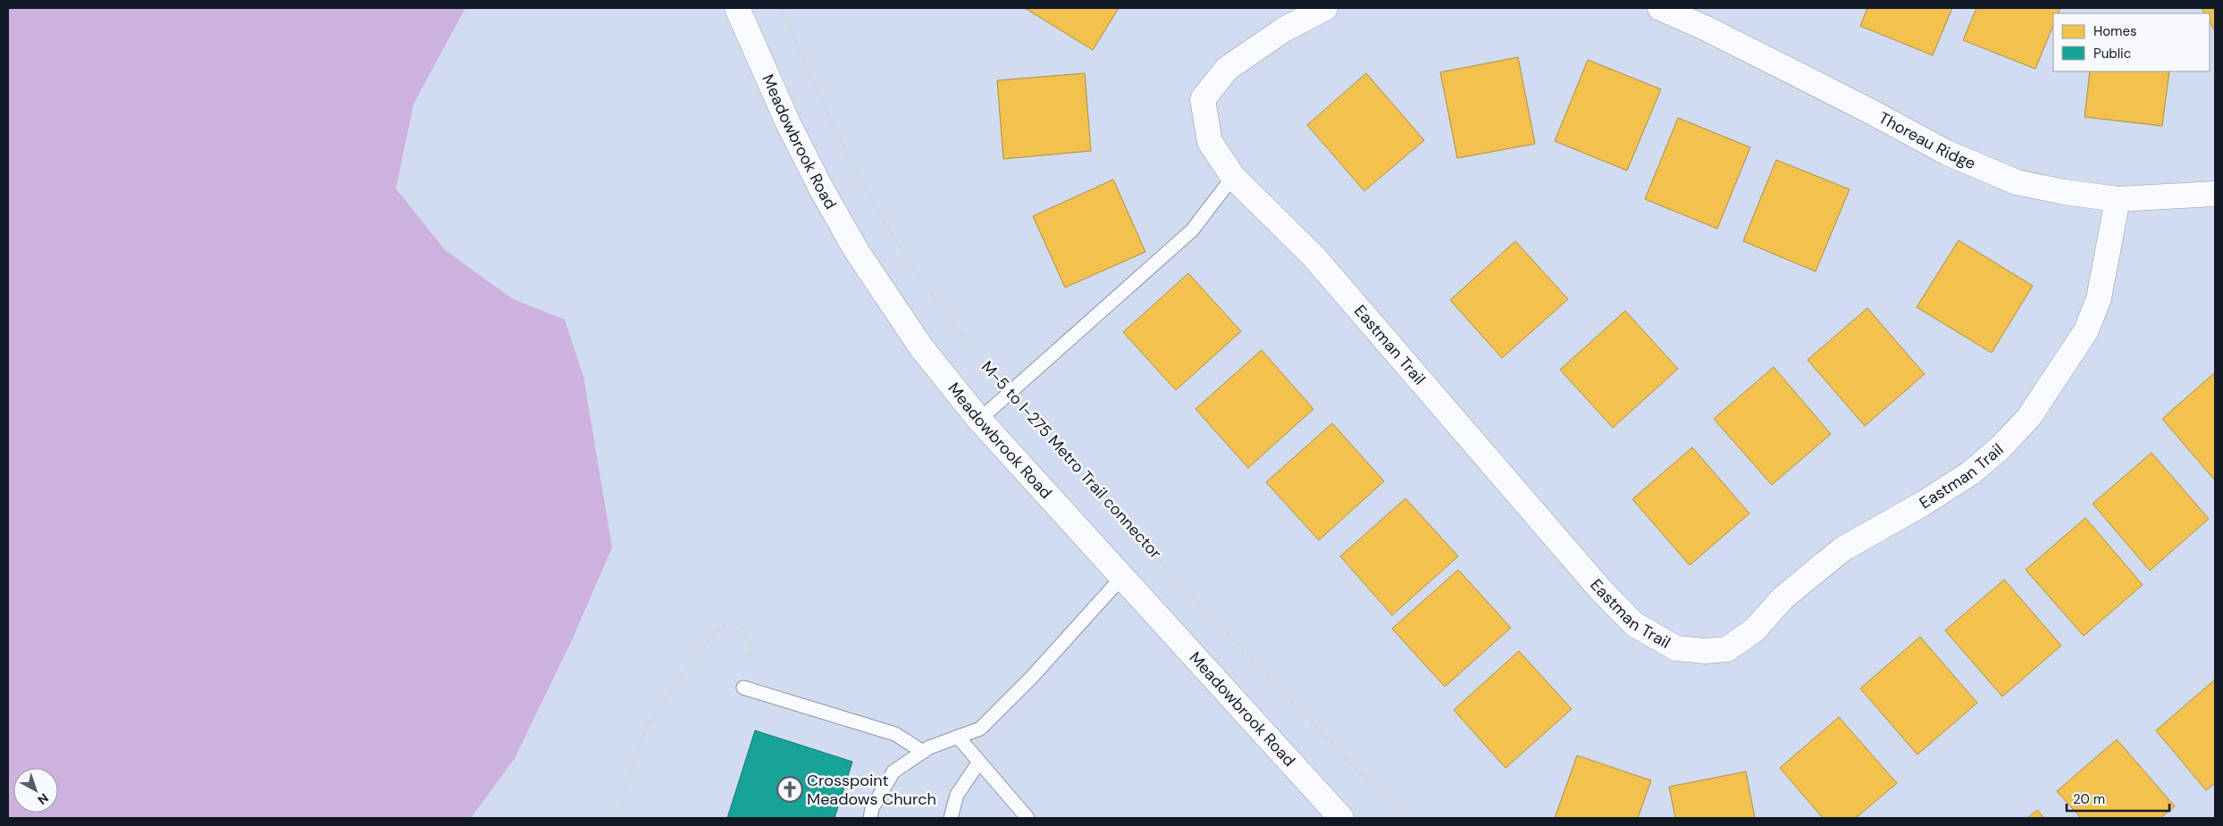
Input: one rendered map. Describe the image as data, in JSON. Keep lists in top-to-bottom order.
{
  "streets": {
    "street": ["Thoreau Ridge", "Meadowbrook Road", "Eastman Trail"],
    "path": ["M-5 to I-275 Metro Trail connector"]
  },
  "crossings": [
    ["Thoreau Ridge", "Eastman Trail"]
  ],
  "places": {
    "church": ["Crosspoint Meadows Church"]
  },
  "legend": ["Homes", "Public"],
  "scale_bar": "20 m",
  "north": "bottom right"
}
